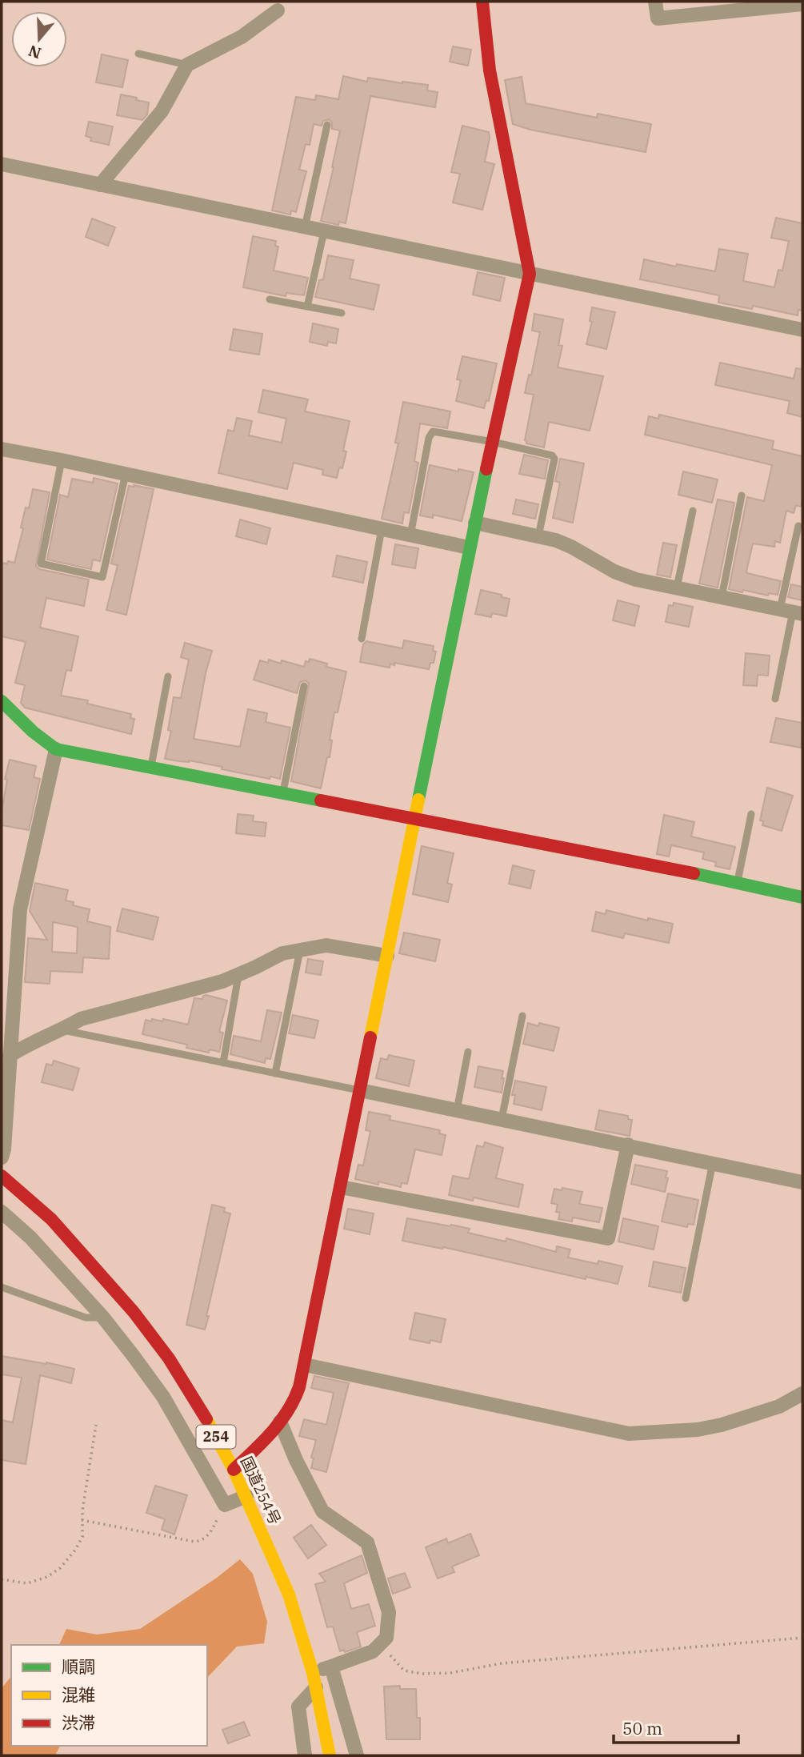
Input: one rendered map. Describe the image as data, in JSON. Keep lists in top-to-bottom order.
{
  "streets": {
    "main road": ["254", "国道254号"]
  },
  "legend": ["順調", "混雑", "渋滞"],
  "scale_bar": "50 m",
  "north": "bottom"
}
